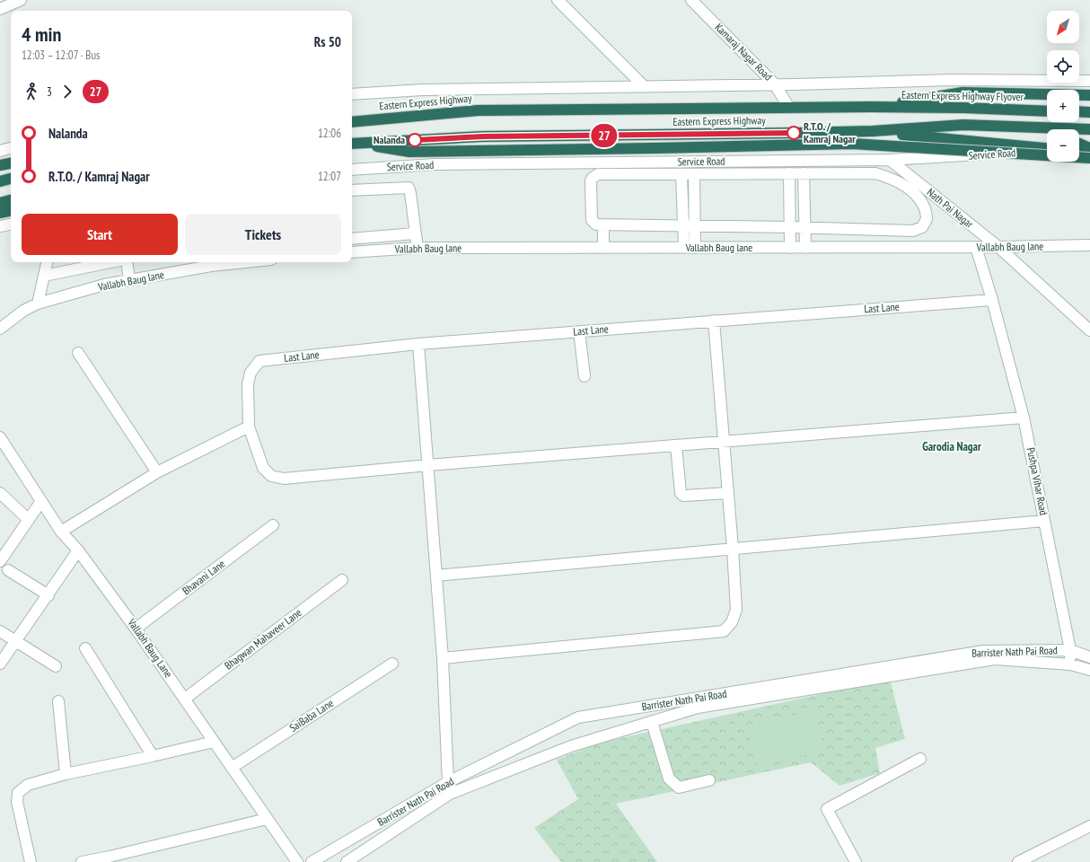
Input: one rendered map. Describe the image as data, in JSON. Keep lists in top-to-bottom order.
{
  "streets": {
    "highway": ["Eastern Express Highway Flyover", "Eastern Express Highway"],
    "street": [
      "Kamaraj Nagar Road",
      "Service Road",
      "Nath Pai Nagar",
      "Vallabh Baug lane",
      "Last Lane",
      "Pushpa Vihar Road",
      "Bhavani Lane",
      "Bhagwan Mahaveer Lane",
      "Vallabh Baug Lane",
      "Barrister Nath Pai Road",
      "SaiBaba Lane"
    ]
  },
  "crossings": [
    ["Kamaraj Nagar Road", "Eastern Express Highway"],
    ["Eastern Express Highway Flyover", "Eastern Express Highway"],
    ["Service Road", "Nath Pai Nagar"],
    ["Nath Pai Nagar", "Vallabh Baug lane"],
    ["Vallabh Baug lane", "Pushpa Vihar Road"],
    ["Last Lane", "Pushpa Vihar Road"],
    ["Pushpa Vihar Road", "Barrister Nath Pai Road"],
    ["Bhavani Lane", "Vallabh Baug Lane"],
    ["Bhagwan Mahaveer Lane", "Vallabh Baug Lane"],
    ["Vallabh Baug Lane", "SaiBaba Lane"]
  ],
  "districts": ["Garodia Nagar"],
  "places": ["R.T.O. / Kamraj Nagar", "Nalanda"],
  "lines": ["bus line 27"],
  "north": "bottom left",
  "page": {
    "on_map": "27",
    "map_buttons": ["+", "−"],
    "heading": ["4 min", "12:03 – 12:07 · Bus", "Rs 50"],
    "legs": ["3", "27"],
    "list": [
      {
        "name": "Nalanda",
        "value": "12:06"
      },
      {
        "name": "R.T.O. / Kamraj Nagar",
        "value": "12:07"
      }
    ],
    "buttons": ["Start", "Tickets"]
  }
}
